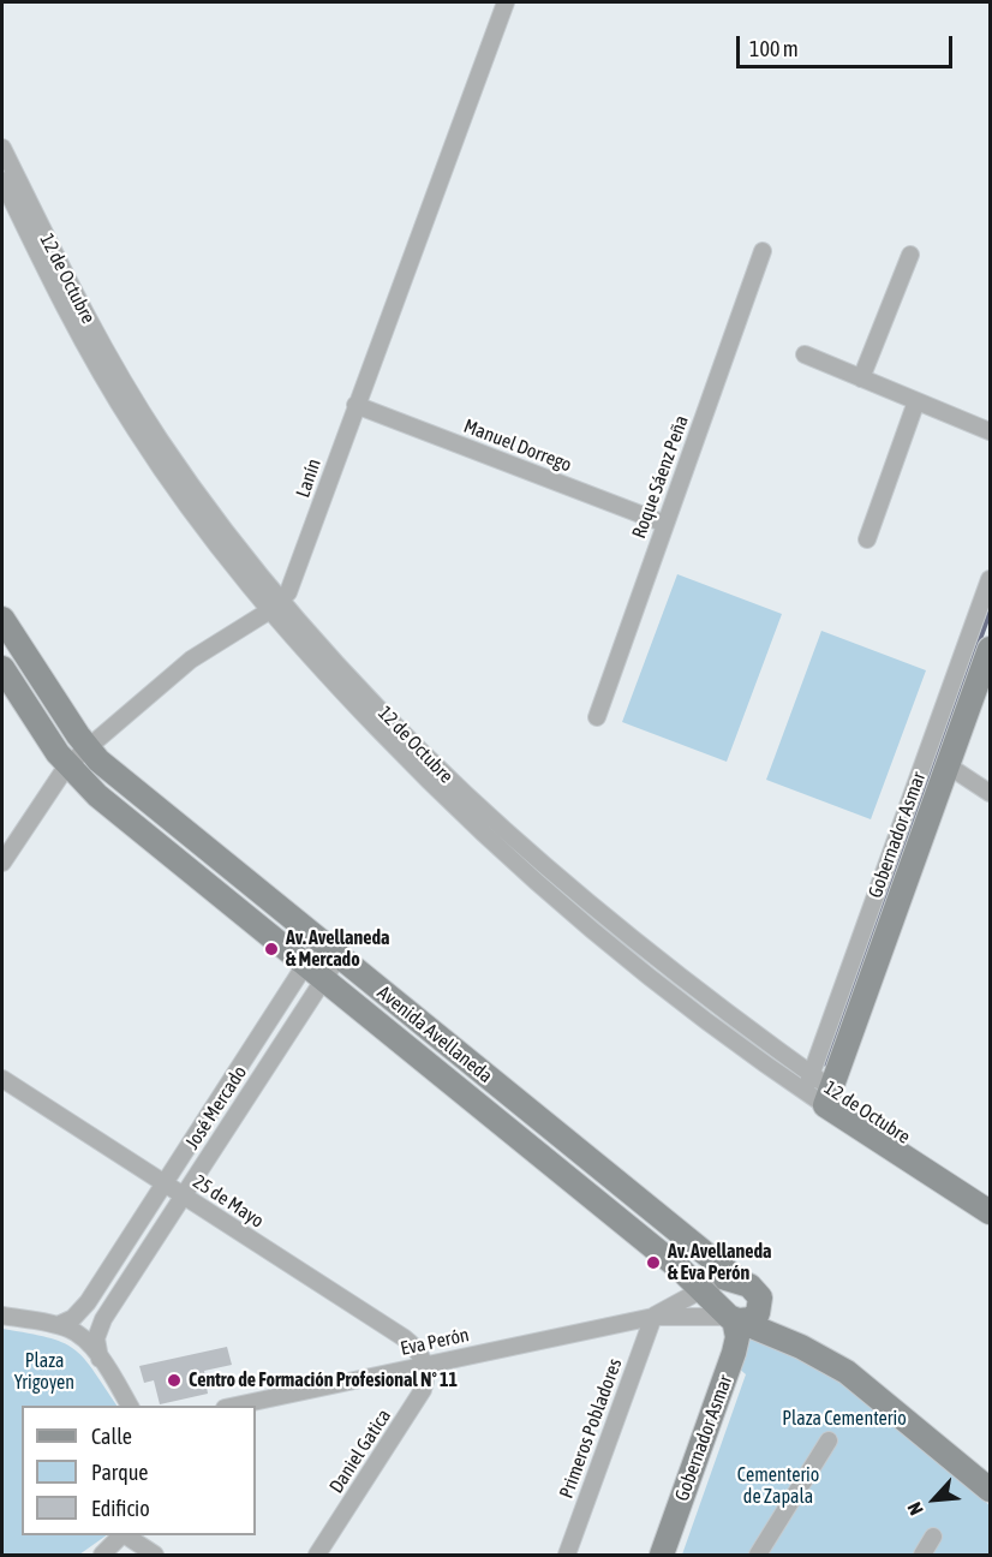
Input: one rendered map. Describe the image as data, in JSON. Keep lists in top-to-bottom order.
{
  "streets": {
    "street": [
      "12 de Octubre",
      "Manuel Dorrego",
      "Roque Sáenz Peña",
      "Lanín",
      "Gobernador Asmar",
      "Avenida Avellaneda",
      "José Mercado",
      "25 de Mayo",
      "Eva Perón",
      "Primeros Pobladores",
      "Daniel Gatica"
    ]
  },
  "crossings": [
    ["12 de Octubre", "Lanín"],
    ["12 de Octubre", "Gobernador Asmar"],
    ["Manuel Dorrego", "Roque Sáenz Peña"],
    ["Manuel Dorrego", "Lanín"],
    ["Gobernador Asmar", "Avenida Avellaneda"],
    ["Gobernador Asmar", "Eva Perón"],
    ["Avenida Avellaneda", "José Mercado"],
    ["Avenida Avellaneda", "Eva Perón"],
    ["José Mercado", "25 de Mayo"],
    ["25 de Mayo", "Eva Perón"],
    ["25 de Mayo", "Daniel Gatica"],
    ["Eva Perón", "Primeros Pobladores"],
    ["Eva Perón", "Daniel Gatica"]
  ],
  "parks": ["Plaza Yrigoyen", "Plaza Cementerio", "Cementerio de Zapala"],
  "places": ["Av. Avellaneda & Mercado", "Av. Avellaneda & Eva Perón", "Centro de Formación Profesional N° 11"],
  "legend": ["Calle", "Parque", "Edificio"],
  "scale_bar": "100 m",
  "north": "bottom left"
}
